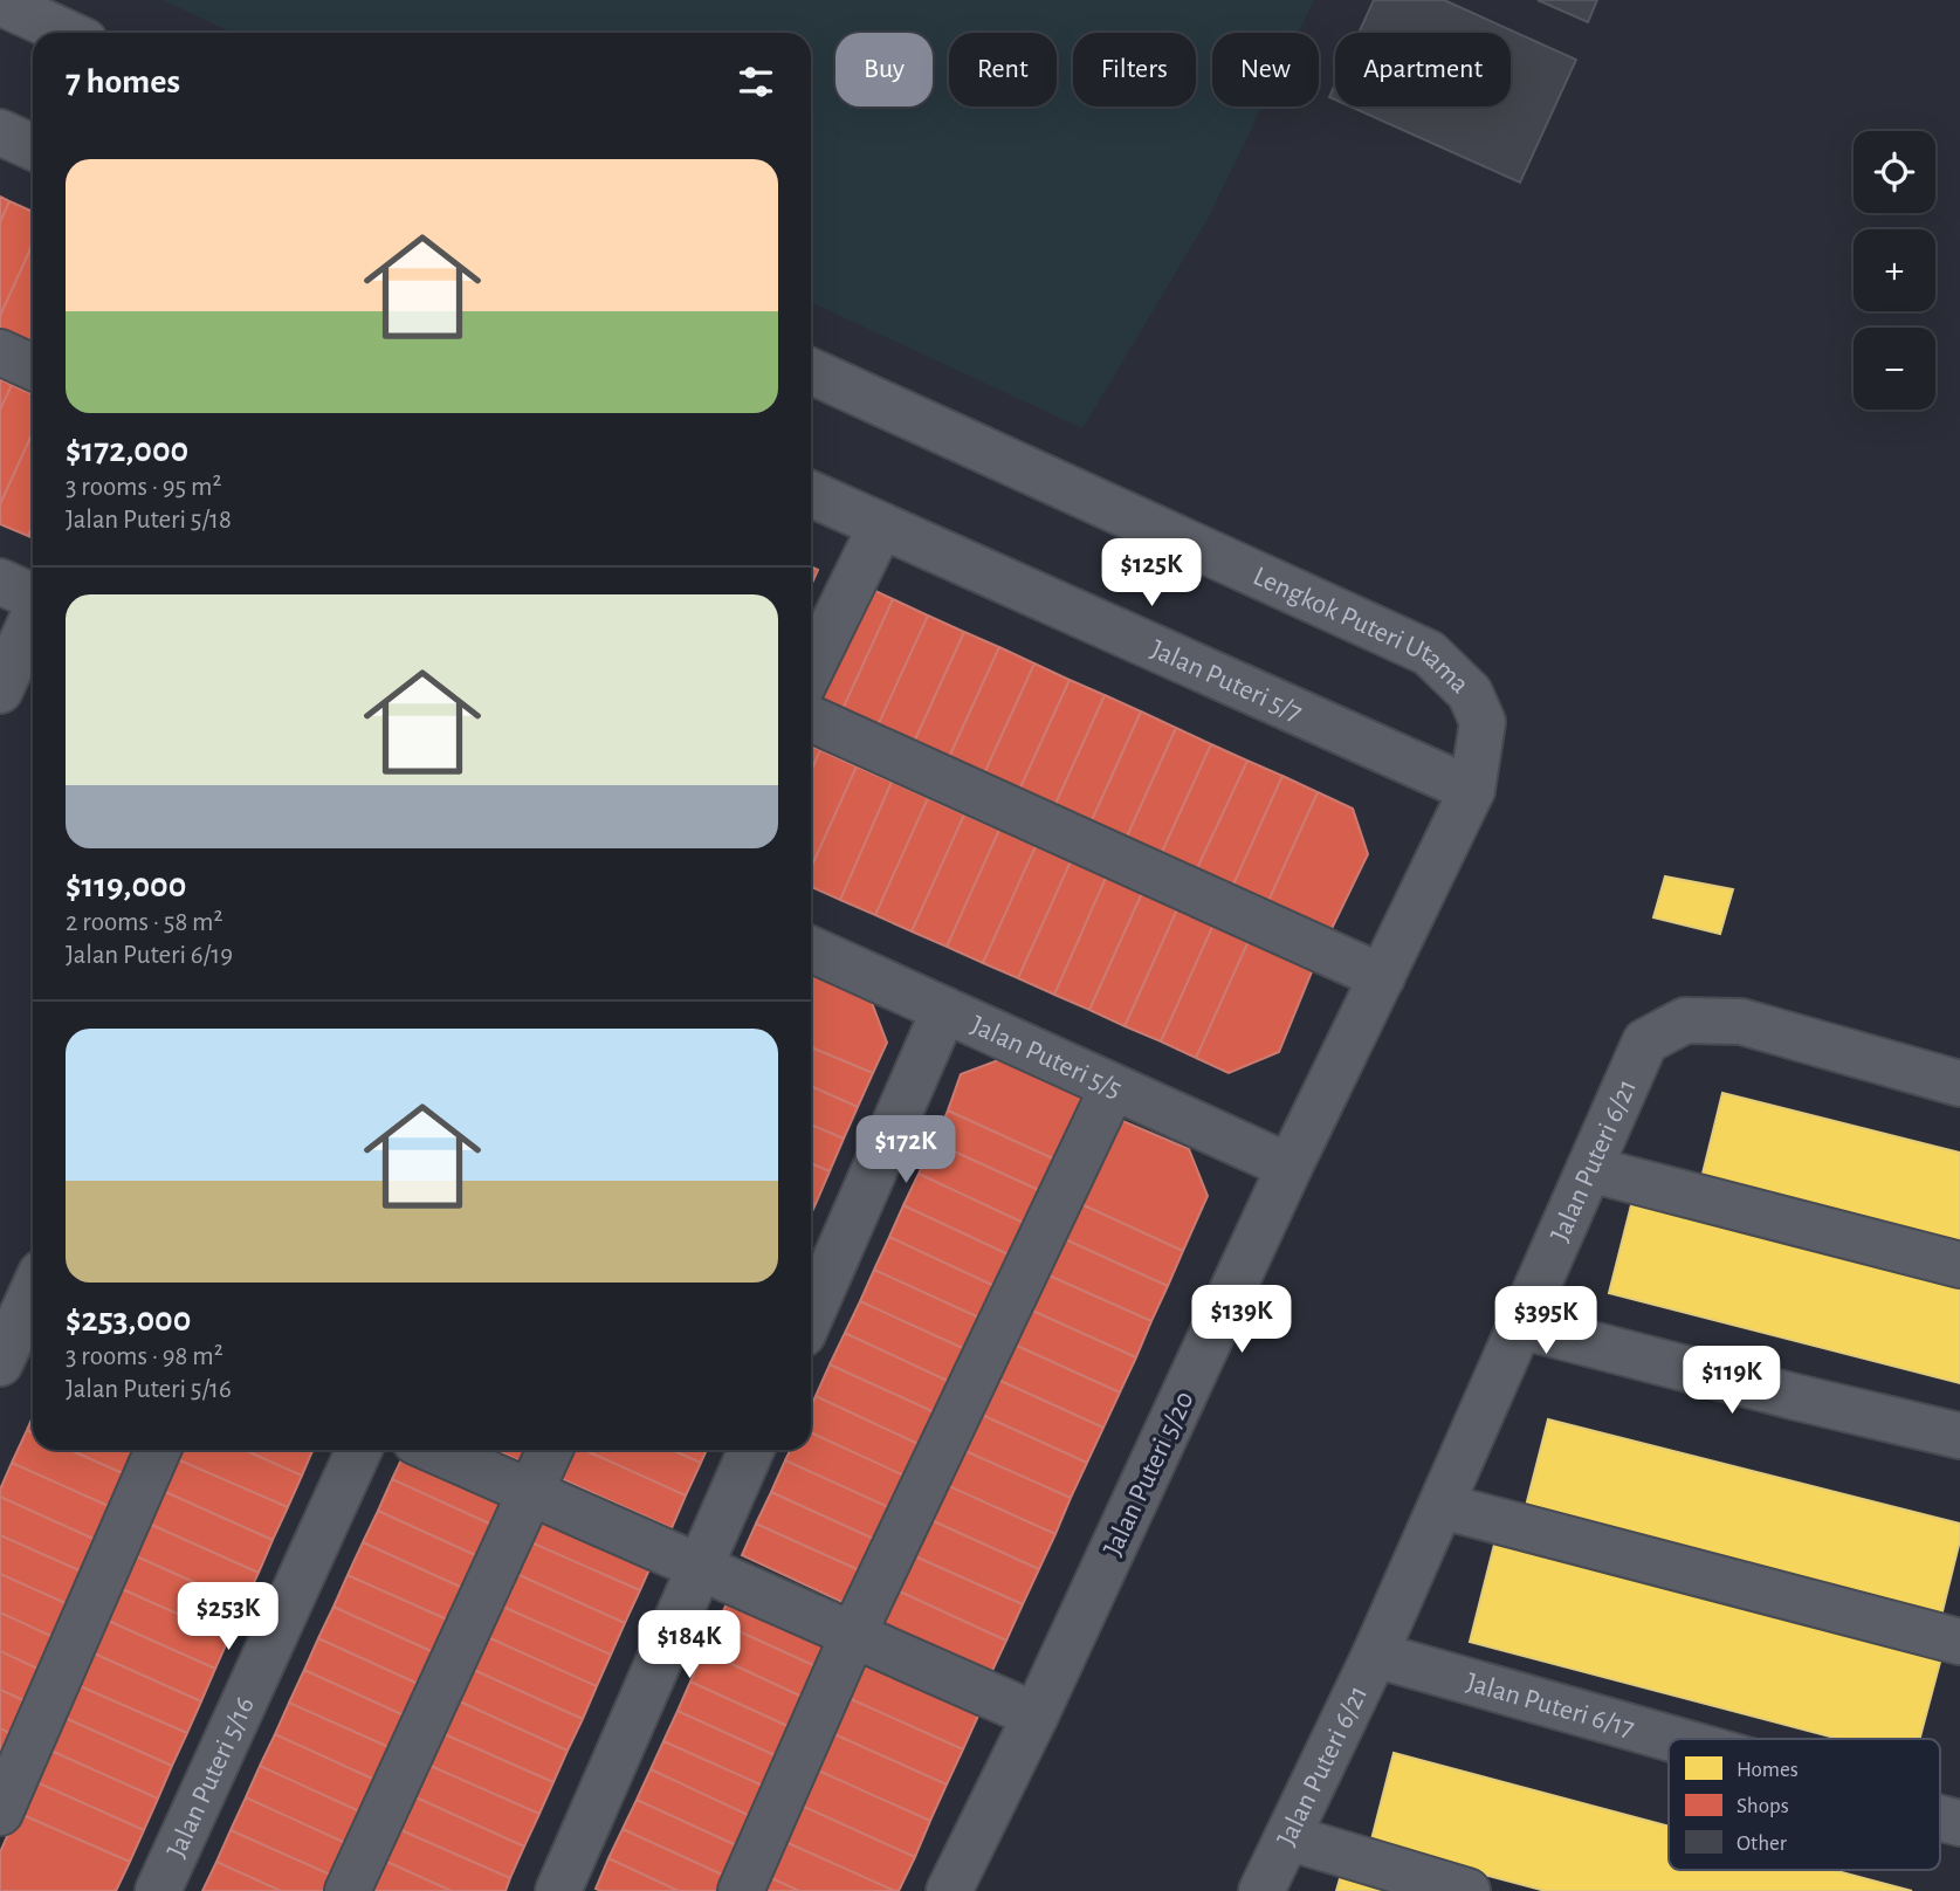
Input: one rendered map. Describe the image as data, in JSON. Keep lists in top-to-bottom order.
{
  "streets": {
    "street": [
      "Lengkok Puteri Utama",
      "Jalan Puteri 5/7",
      "Jalan Puteri 5/5",
      "Jalan Puteri 6/21",
      "Jalan Puteri 5/20",
      "Jalan Puteri 6/17",
      "Jalan Puteri 5/16"
    ]
  },
  "crossings": [
    ["Lengkok Puteri Utama", "Jalan Puteri 5/7"],
    ["Lengkok Puteri Utama", "Jalan Puteri 5/20"],
    ["Jalan Puteri 5/7", "Jalan Puteri 5/20"],
    ["Jalan Puteri 5/5", "Jalan Puteri 5/20"],
    ["Jalan Puteri 6/21", "Jalan Puteri 6/17"]
  ],
  "legend": ["Homes", "Shops", "Other"],
  "page": {
    "chip": [
      "Buy",
      "Rent",
      "Filters",
      "New",
      "Apartment"
    ],
    "heading": "7 homes",
    "map_buttons": ["+", "−"],
    "list": [
      {
        "name": "$172,000",
        "note": "3 rooms · 95 m² · Jalan Puteri 5/18"
      },
      {
        "name": "$119,000",
        "note": "2 rooms · 58 m² · Jalan Puteri 6/19"
      },
      {
        "name": "$253,000",
        "note": "3 rooms · 98 m² · Jalan Puteri 5/16"
      }
    ],
    "price": [
      "$125K",
      "$172K",
      "$139K",
      "$395K",
      "$119K",
      "$253K",
      "$184K"
    ]
  }
}
